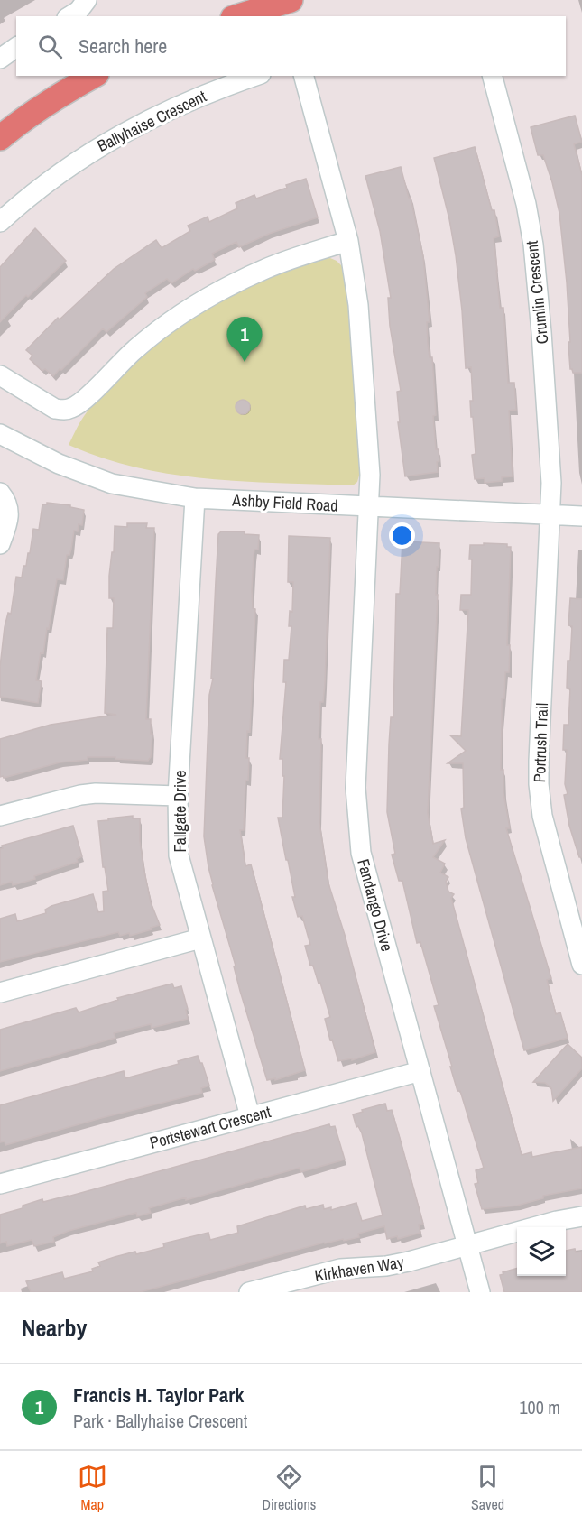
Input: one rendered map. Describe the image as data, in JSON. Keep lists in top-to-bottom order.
{
  "streets": {
    "street": [
      "Ballyhaise Crescent",
      "Crumlin Crescent",
      "Ashby Field Road",
      "Portrush Trail",
      "Fallgate Drive",
      "Fandango Drive",
      "Portstewart Crescent",
      "Kirkhaven Way"
    ]
  },
  "crossings": [
    ["Crumlin Crescent", "Ashby Field Road"],
    ["Crumlin Crescent", "Portrush Trail"],
    ["Ashby Field Road", "Portrush Trail"],
    ["Ashby Field Road", "Fallgate Drive"],
    ["Ashby Field Road", "Fandango Drive"],
    ["Fallgate Drive", "Portstewart Crescent"],
    ["Fandango Drive", "Portstewart Crescent"],
    ["Fandango Drive", "Kirkhaven Way"]
  ],
  "page": {
    "search": "Search here",
    "pins": "1",
    "heading": "Nearby",
    "list": [
      {
        "mark": "1",
        "name": "Francis H. Taylor Park",
        "note": "Park · Ballyhaise Crescent",
        "value": "100 m"
      }
    ],
    "nav": ["Map", "Directions", "Saved"]
  }
}
